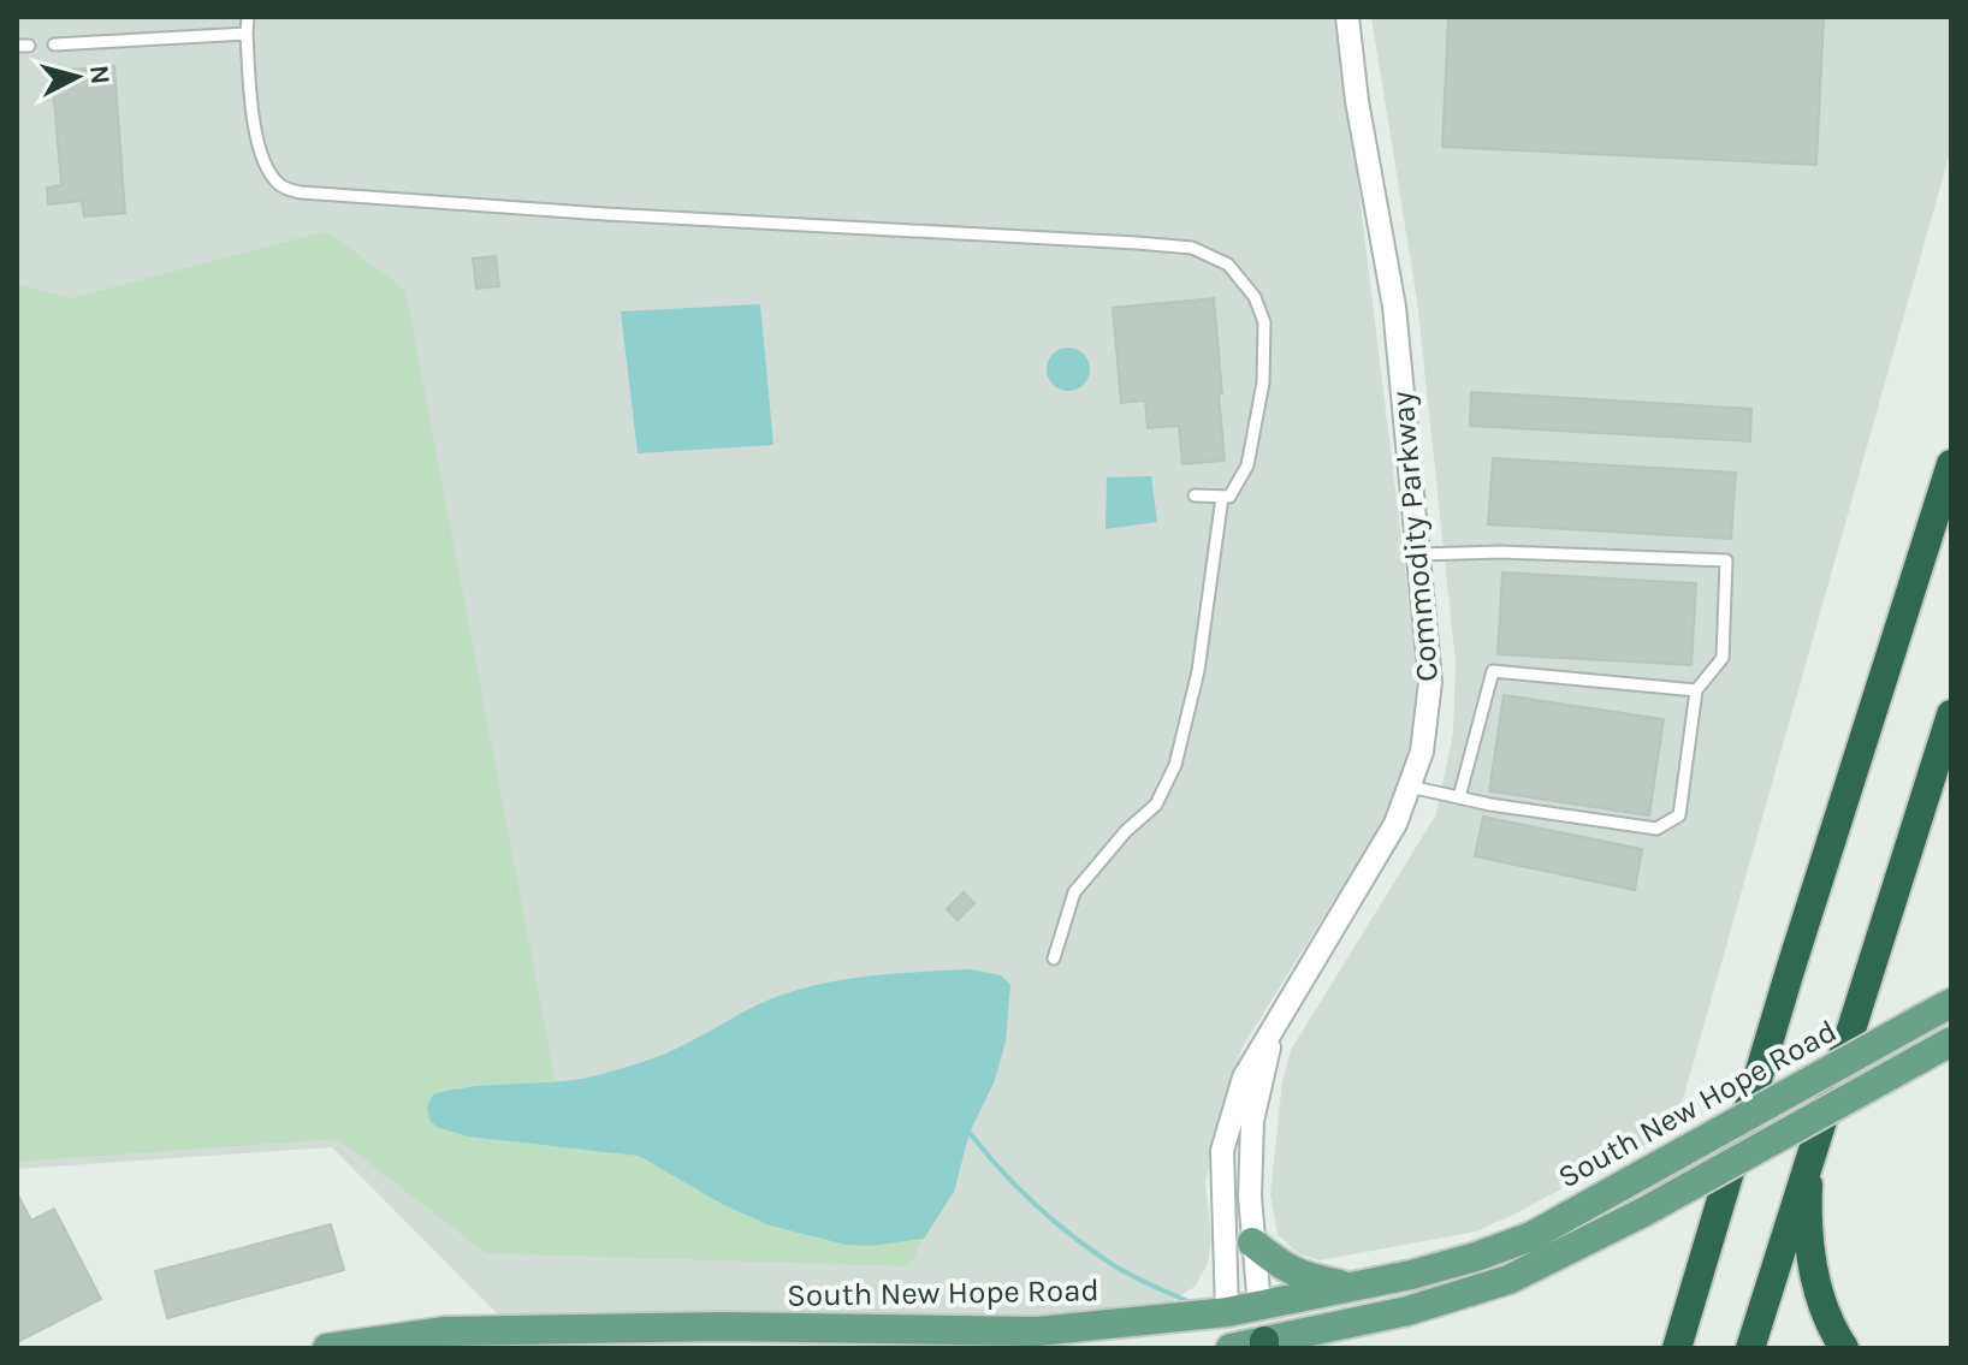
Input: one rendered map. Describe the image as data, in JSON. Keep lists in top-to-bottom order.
{
  "streets": {
    "main road": ["South New Hope Road"],
    "street": ["Commodity Parkway"]
  },
  "crossings": [
    ["Commodity Parkway", "South New Hope Road"]
  ],
  "north": "right"
}
